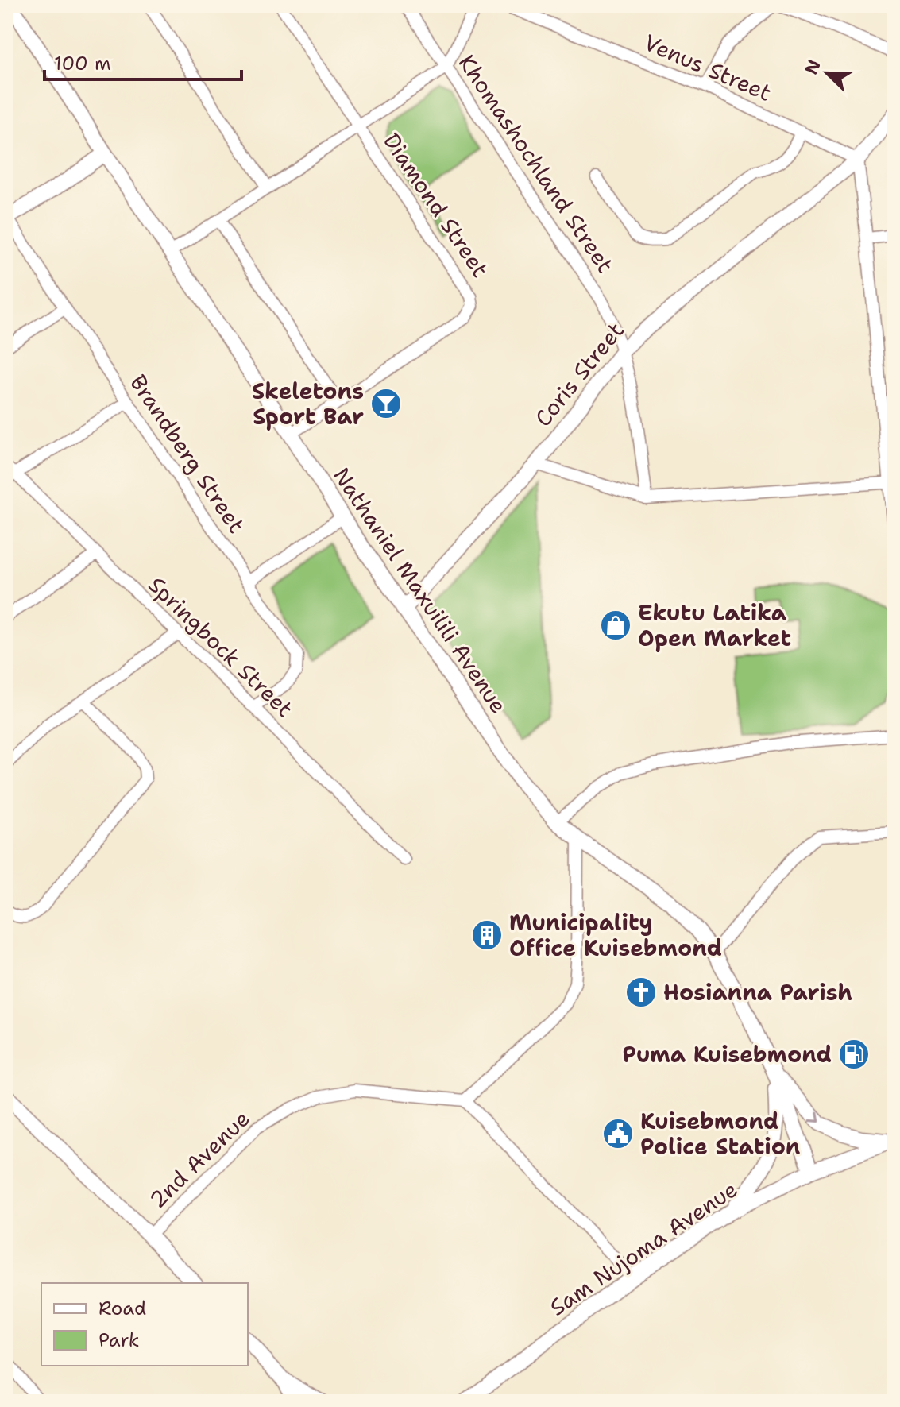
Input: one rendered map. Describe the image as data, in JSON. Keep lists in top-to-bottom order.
{
  "streets": {
    "street": [
      "Venus Street",
      "Khomashochland Street",
      "Diamond Street",
      "Coris Street",
      "Brandberg Street",
      "Nathaniel Maxuilili Avenue",
      "Springbock Street",
      "2nd Avenue",
      "Sam Nujoma Avenue"
    ]
  },
  "crossings": [
    ["Venus Street", "Coris Street"],
    ["Khomashochland Street", "Coris Street"],
    ["Diamond Street", "Nathaniel Maxuilili Avenue"],
    ["Coris Street", "Nathaniel Maxuilili Avenue"],
    ["Brandberg Street", "Springbock Street"],
    ["Nathaniel Maxuilili Avenue", "Sam Nujoma Avenue"]
  ],
  "places": {
    "bar": ["Skeletons Sport Bar"],
    "shop": ["Ekutu Latika Open Market"],
    "building": ["Municipality Office Kuisebmond"],
    "church": ["Hosianna Parish"],
    "fuel station": ["Puma Kuisebmond"],
    "public building": ["Kuisebmond Police Station"]
  },
  "legend": ["Road", "Park"],
  "scale_bar": "100 m",
  "north": "top left"
}
